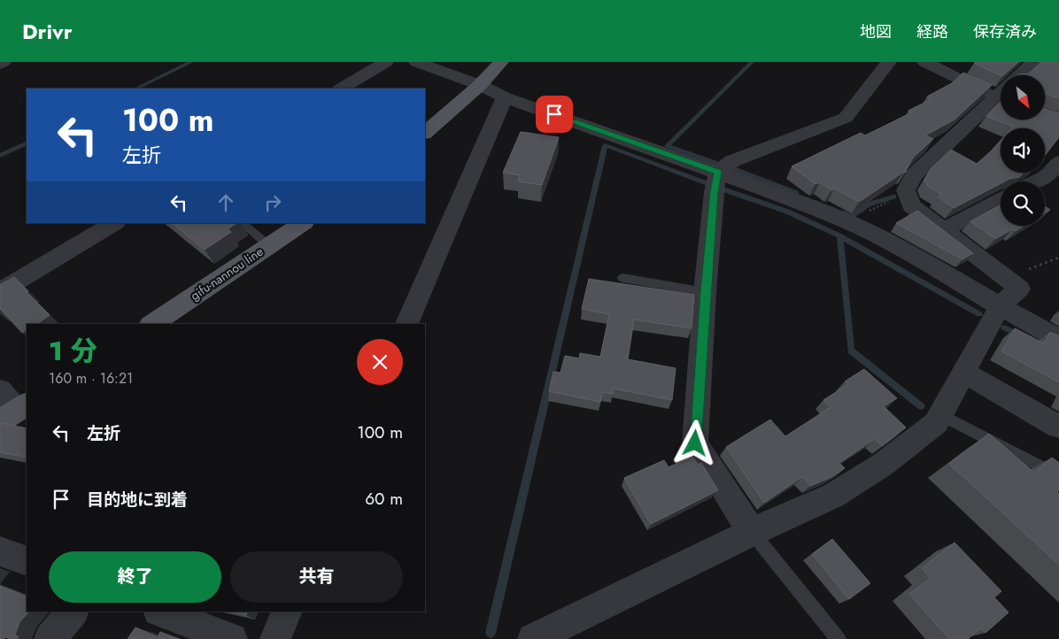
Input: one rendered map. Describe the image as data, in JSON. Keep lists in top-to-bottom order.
{
  "streets": {
    "main road": ["gifu-nannou line"]
  },
  "north": "bottom right",
  "page": {
    "header": "Drivr",
    "nav": ["地図", "経路", "保存済み"],
    "turn": ["100 m", "左折"],
    "heading": ["1 分", "160 m · 16:21"],
    "list": [
      {
        "name": "左折",
        "value": "100 m"
      },
      {
        "name": "目的地に到着",
        "value": "60 m"
      }
    ],
    "buttons": ["終了", "共有"]
  }
}
